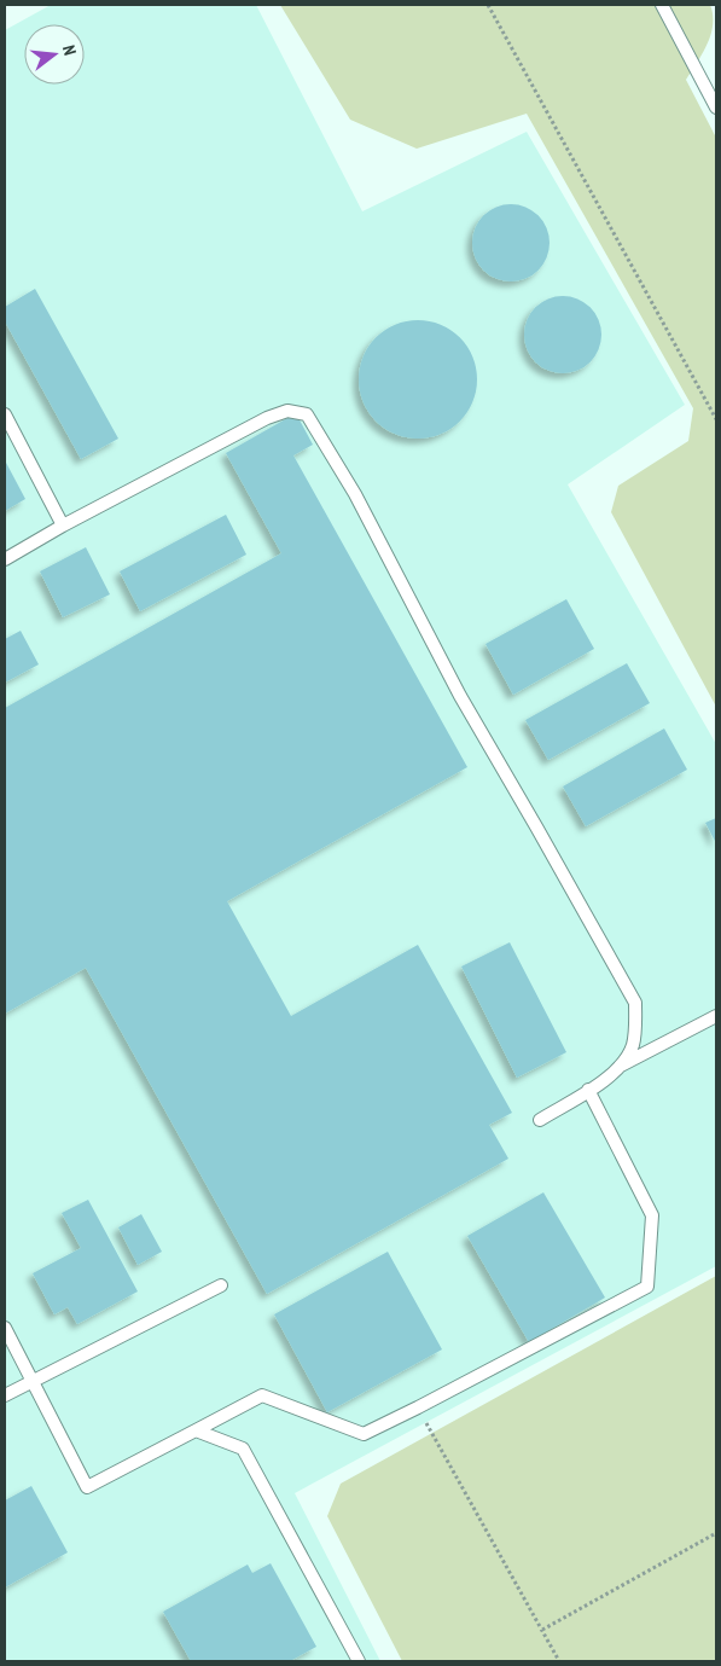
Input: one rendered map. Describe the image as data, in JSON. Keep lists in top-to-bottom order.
{
  "north": "right"
}
